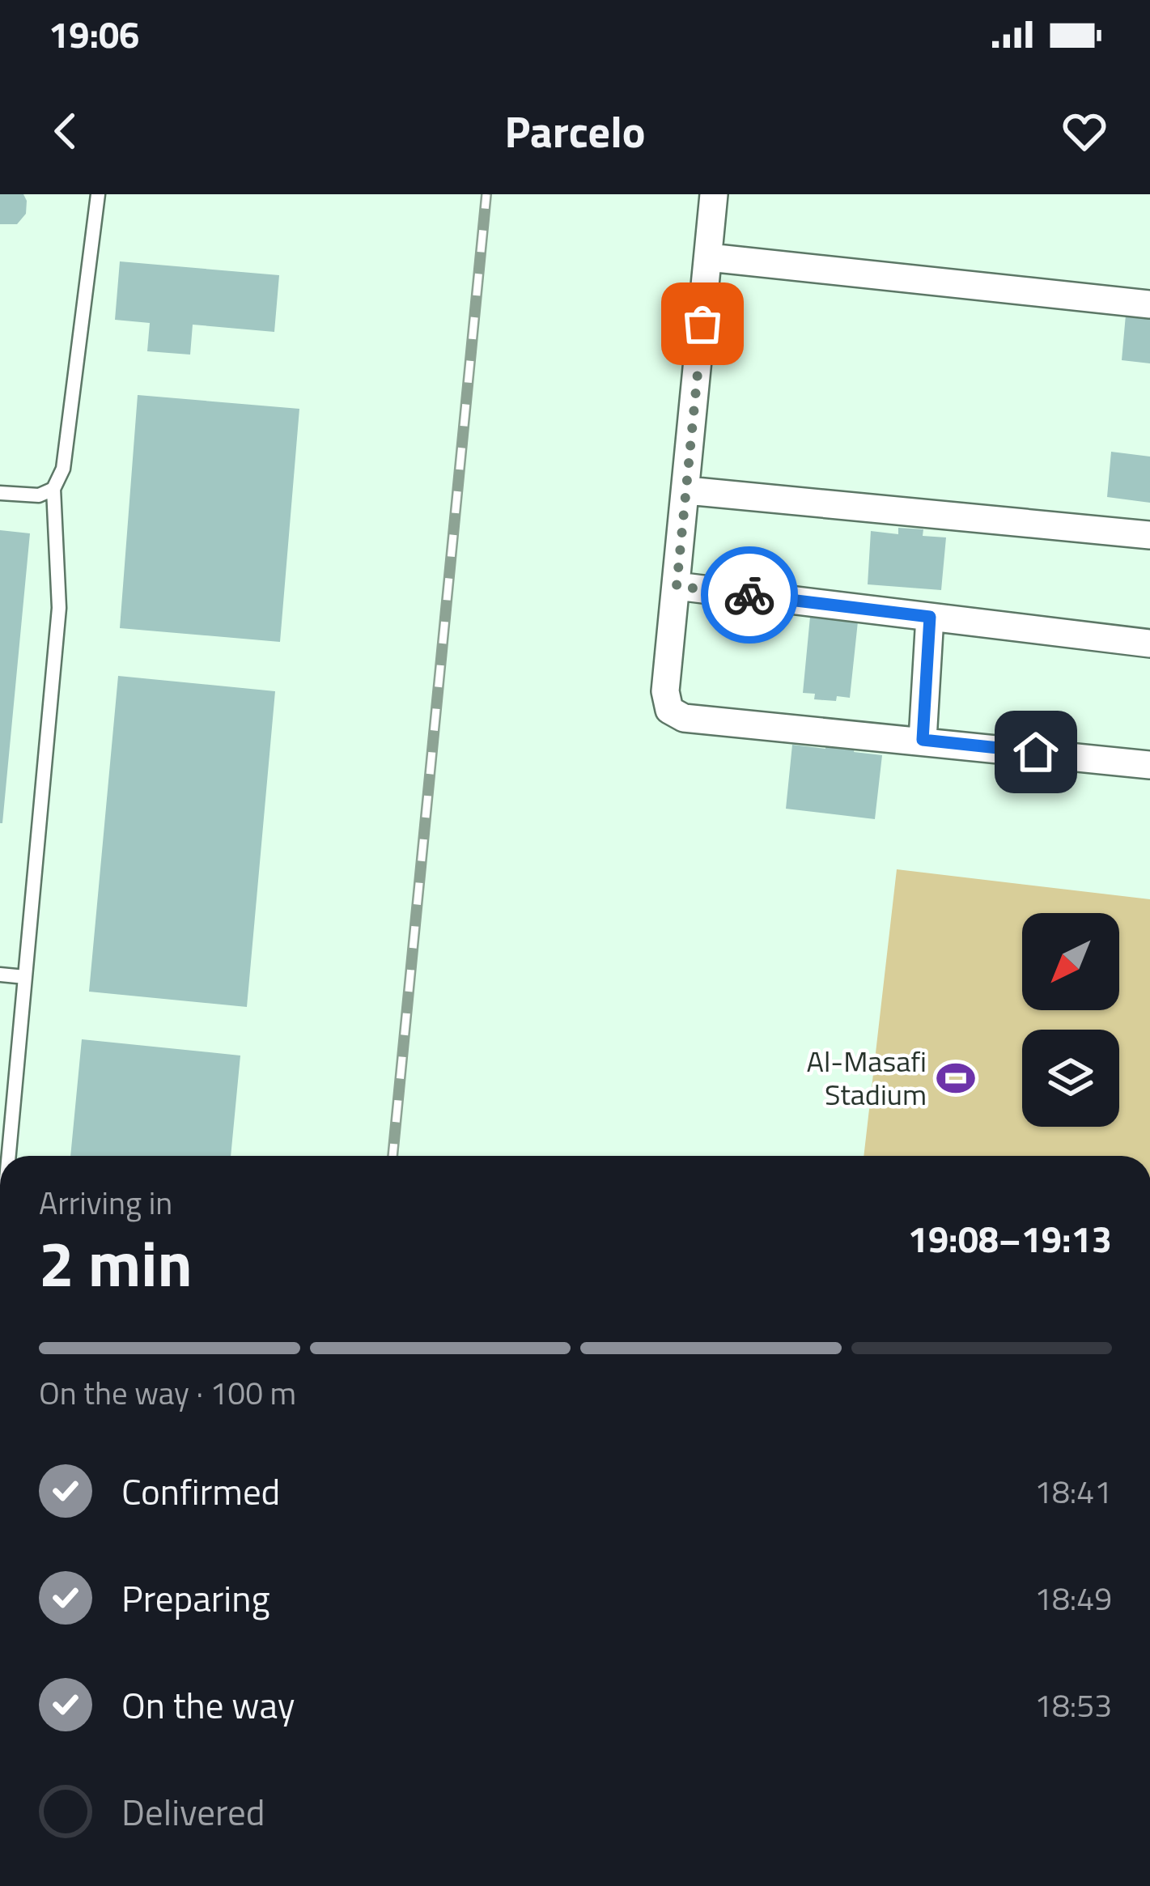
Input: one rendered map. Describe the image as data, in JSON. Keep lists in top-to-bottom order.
{
  "places": {
    "sports": ["Al-Masafi Stadium"]
  },
  "north": "bottom left",
  "page": {
    "status": "19:06",
    "header": "Parcelo",
    "heading": ["2 min", "Arriving in", "19:08–19:13"],
    "bar": "On the way · 100 m",
    "list": [
      ["Confirmed", "18:41"],
      ["Preparing", "18:49"],
      ["On the way", "18:53"],
      "Delivered"
    ]
  }
}
